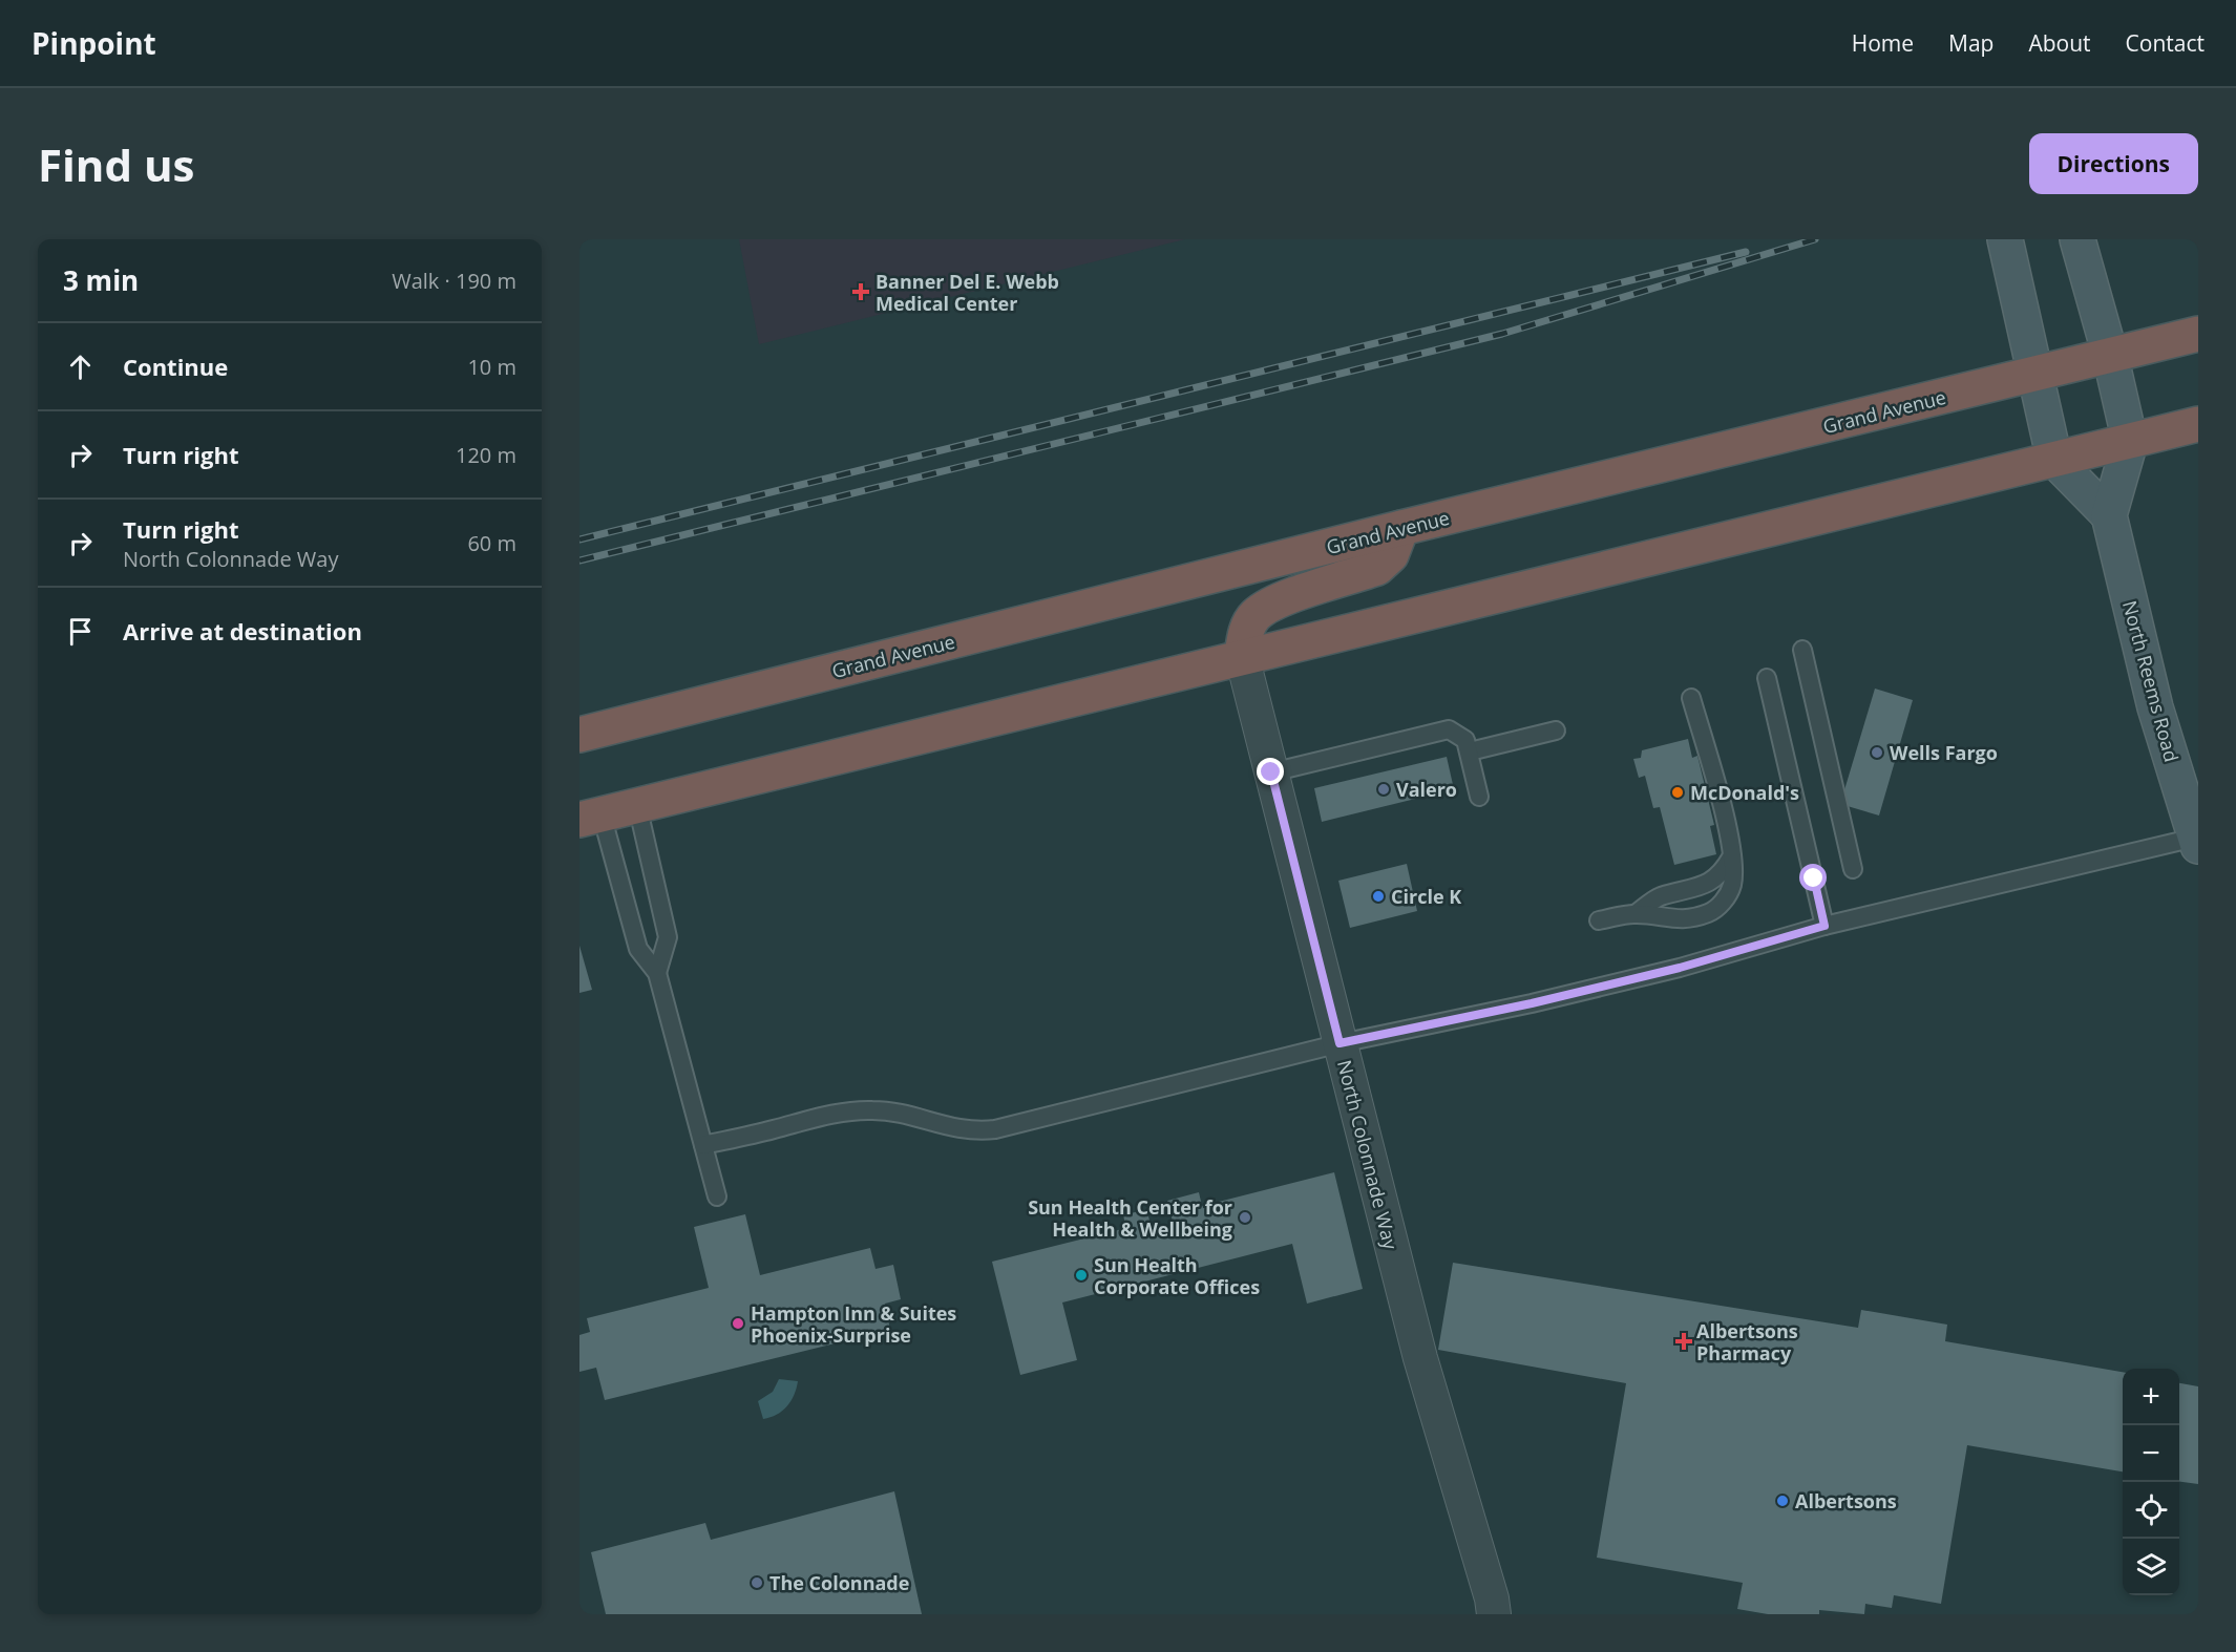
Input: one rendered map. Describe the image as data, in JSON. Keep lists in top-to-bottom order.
{
  "streets": {
    "highway": ["Grand Avenue"],
    "main road": ["North Reems Road"],
    "street": ["North Colonnade Way"]
  },
  "crossings": [
    ["Grand Avenue", "North Reems Road"]
  ],
  "places": {
    "health": ["Banner Del E. Webb Medical Center", "Albertsons Pharmacy"],
    "other": [
      "Wells Fargo",
      "Valero",
      "McDonald's",
      "Circle K",
      "Sun Health Center for Health & Wellbeing",
      "Sun Health Corporate Offices",
      "Hampton Inn & Suites Phoenix-Surprise",
      "Albertsons",
      "The Colonnade"
    ]
  },
  "page": {
    "header": "Pinpoint",
    "nav": [
      "Home",
      "Map",
      "About",
      "Contact"
    ],
    "buttons": "Directions",
    "title": "Find us",
    "heading": ["3 min", "Walk · 190 m"],
    "list": [
      ["Continue", "10 m"],
      ["Turn right", "120 m"],
      ["Turn right", "North Colonnade Way", "60 m"],
      "Arrive at destination"
    ],
    "map_buttons": ["+", "−"]
  }
}
